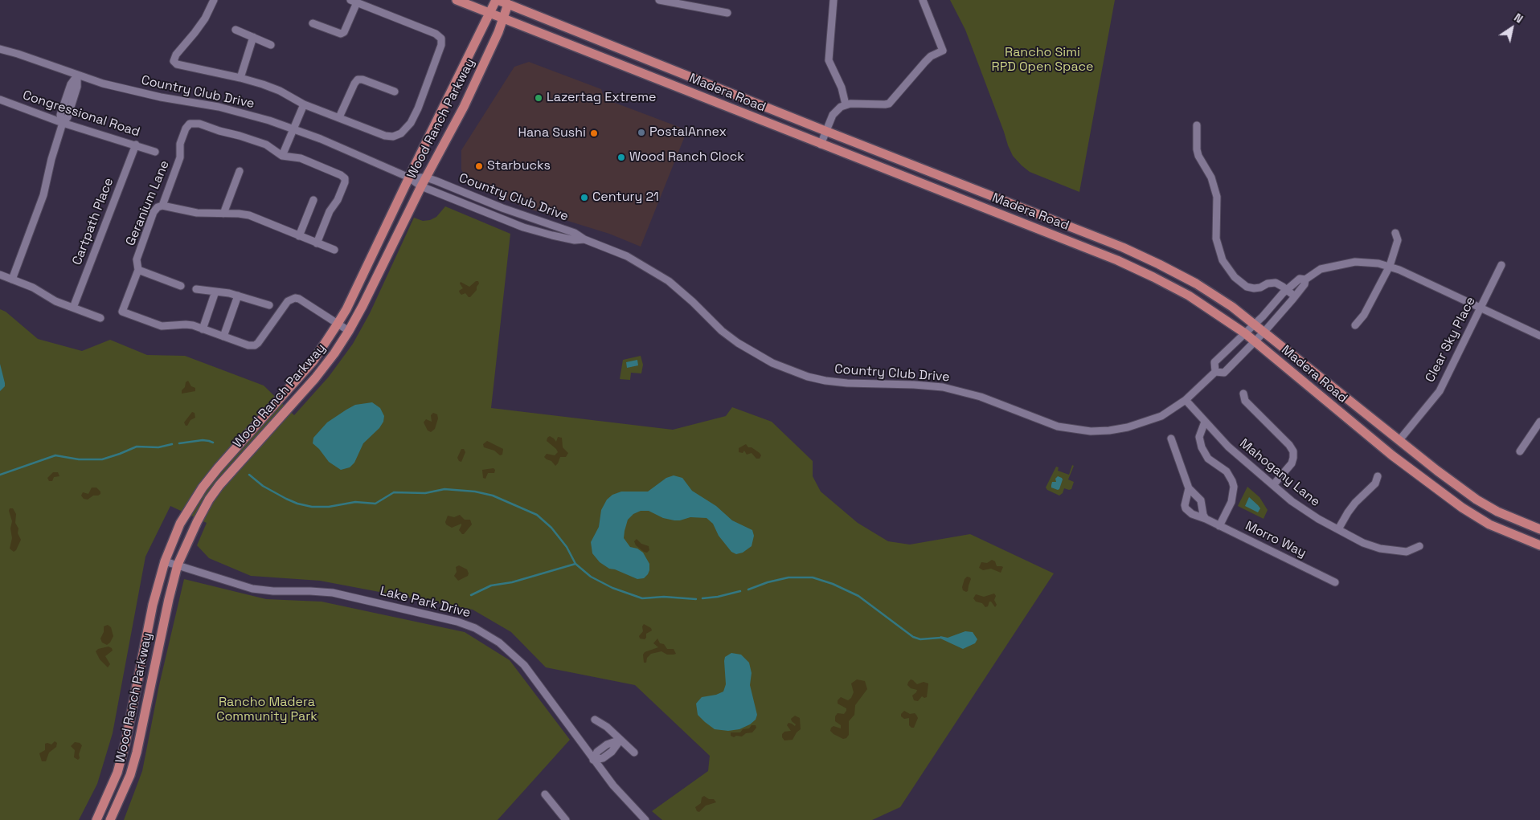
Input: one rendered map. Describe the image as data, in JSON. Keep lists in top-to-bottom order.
{
  "streets": {
    "main road": ["Madera Road", "Wood Ranch Parkway"],
    "street": [
      "Country Club Drive",
      "Congressional Road",
      "Geranium Lane",
      "Cartpath Place",
      "Clear Sky Place",
      "Mahogany Lane",
      "Morro Way",
      "Lake Park Drive"
    ]
  },
  "crossings": [
    ["Country Club Drive", "Wood Ranch Parkway"],
    ["Country Club Drive", "Mahogany Lane"],
    ["Madera Road", "Wood Ranch Parkway"],
    ["Madera Road", "Clear Sky Place"],
    ["Congressional Road", "Cartpath Place"],
    ["Wood Ranch Parkway", "Lake Park Drive"]
  ],
  "parks": ["Rancho Simi RPD Open Space", "Rancho Madera Community Park"],
  "places": [
    "Lazertag Extreme",
    "PostalAnnex",
    "Hana Sushi",
    "Wood Ranch Clock",
    "Starbucks",
    "Century 21"
  ],
  "north": "top right"
}
